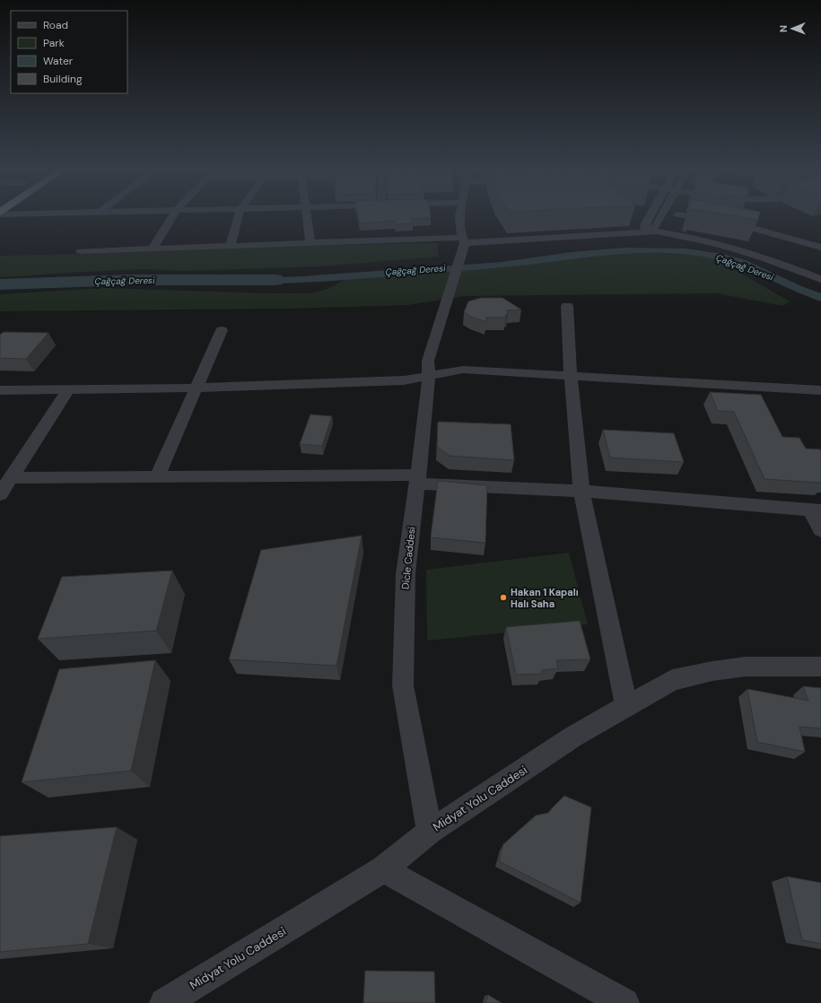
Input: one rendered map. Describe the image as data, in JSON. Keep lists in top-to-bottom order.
{
  "streets": {
    "street": ["Dicle Caddesi", "Midyat Yolu Caddesi"]
  },
  "crossings": [
    ["Dicle Caddesi", "Midyat Yolu Caddesi"]
  ],
  "water": ["Çağçağ Deresi"],
  "places": ["Hakan 1 Kapalı Halı Saha"],
  "legend": [
    "Road",
    "Park",
    "Water",
    "Building"
  ],
  "north": "left"
}
